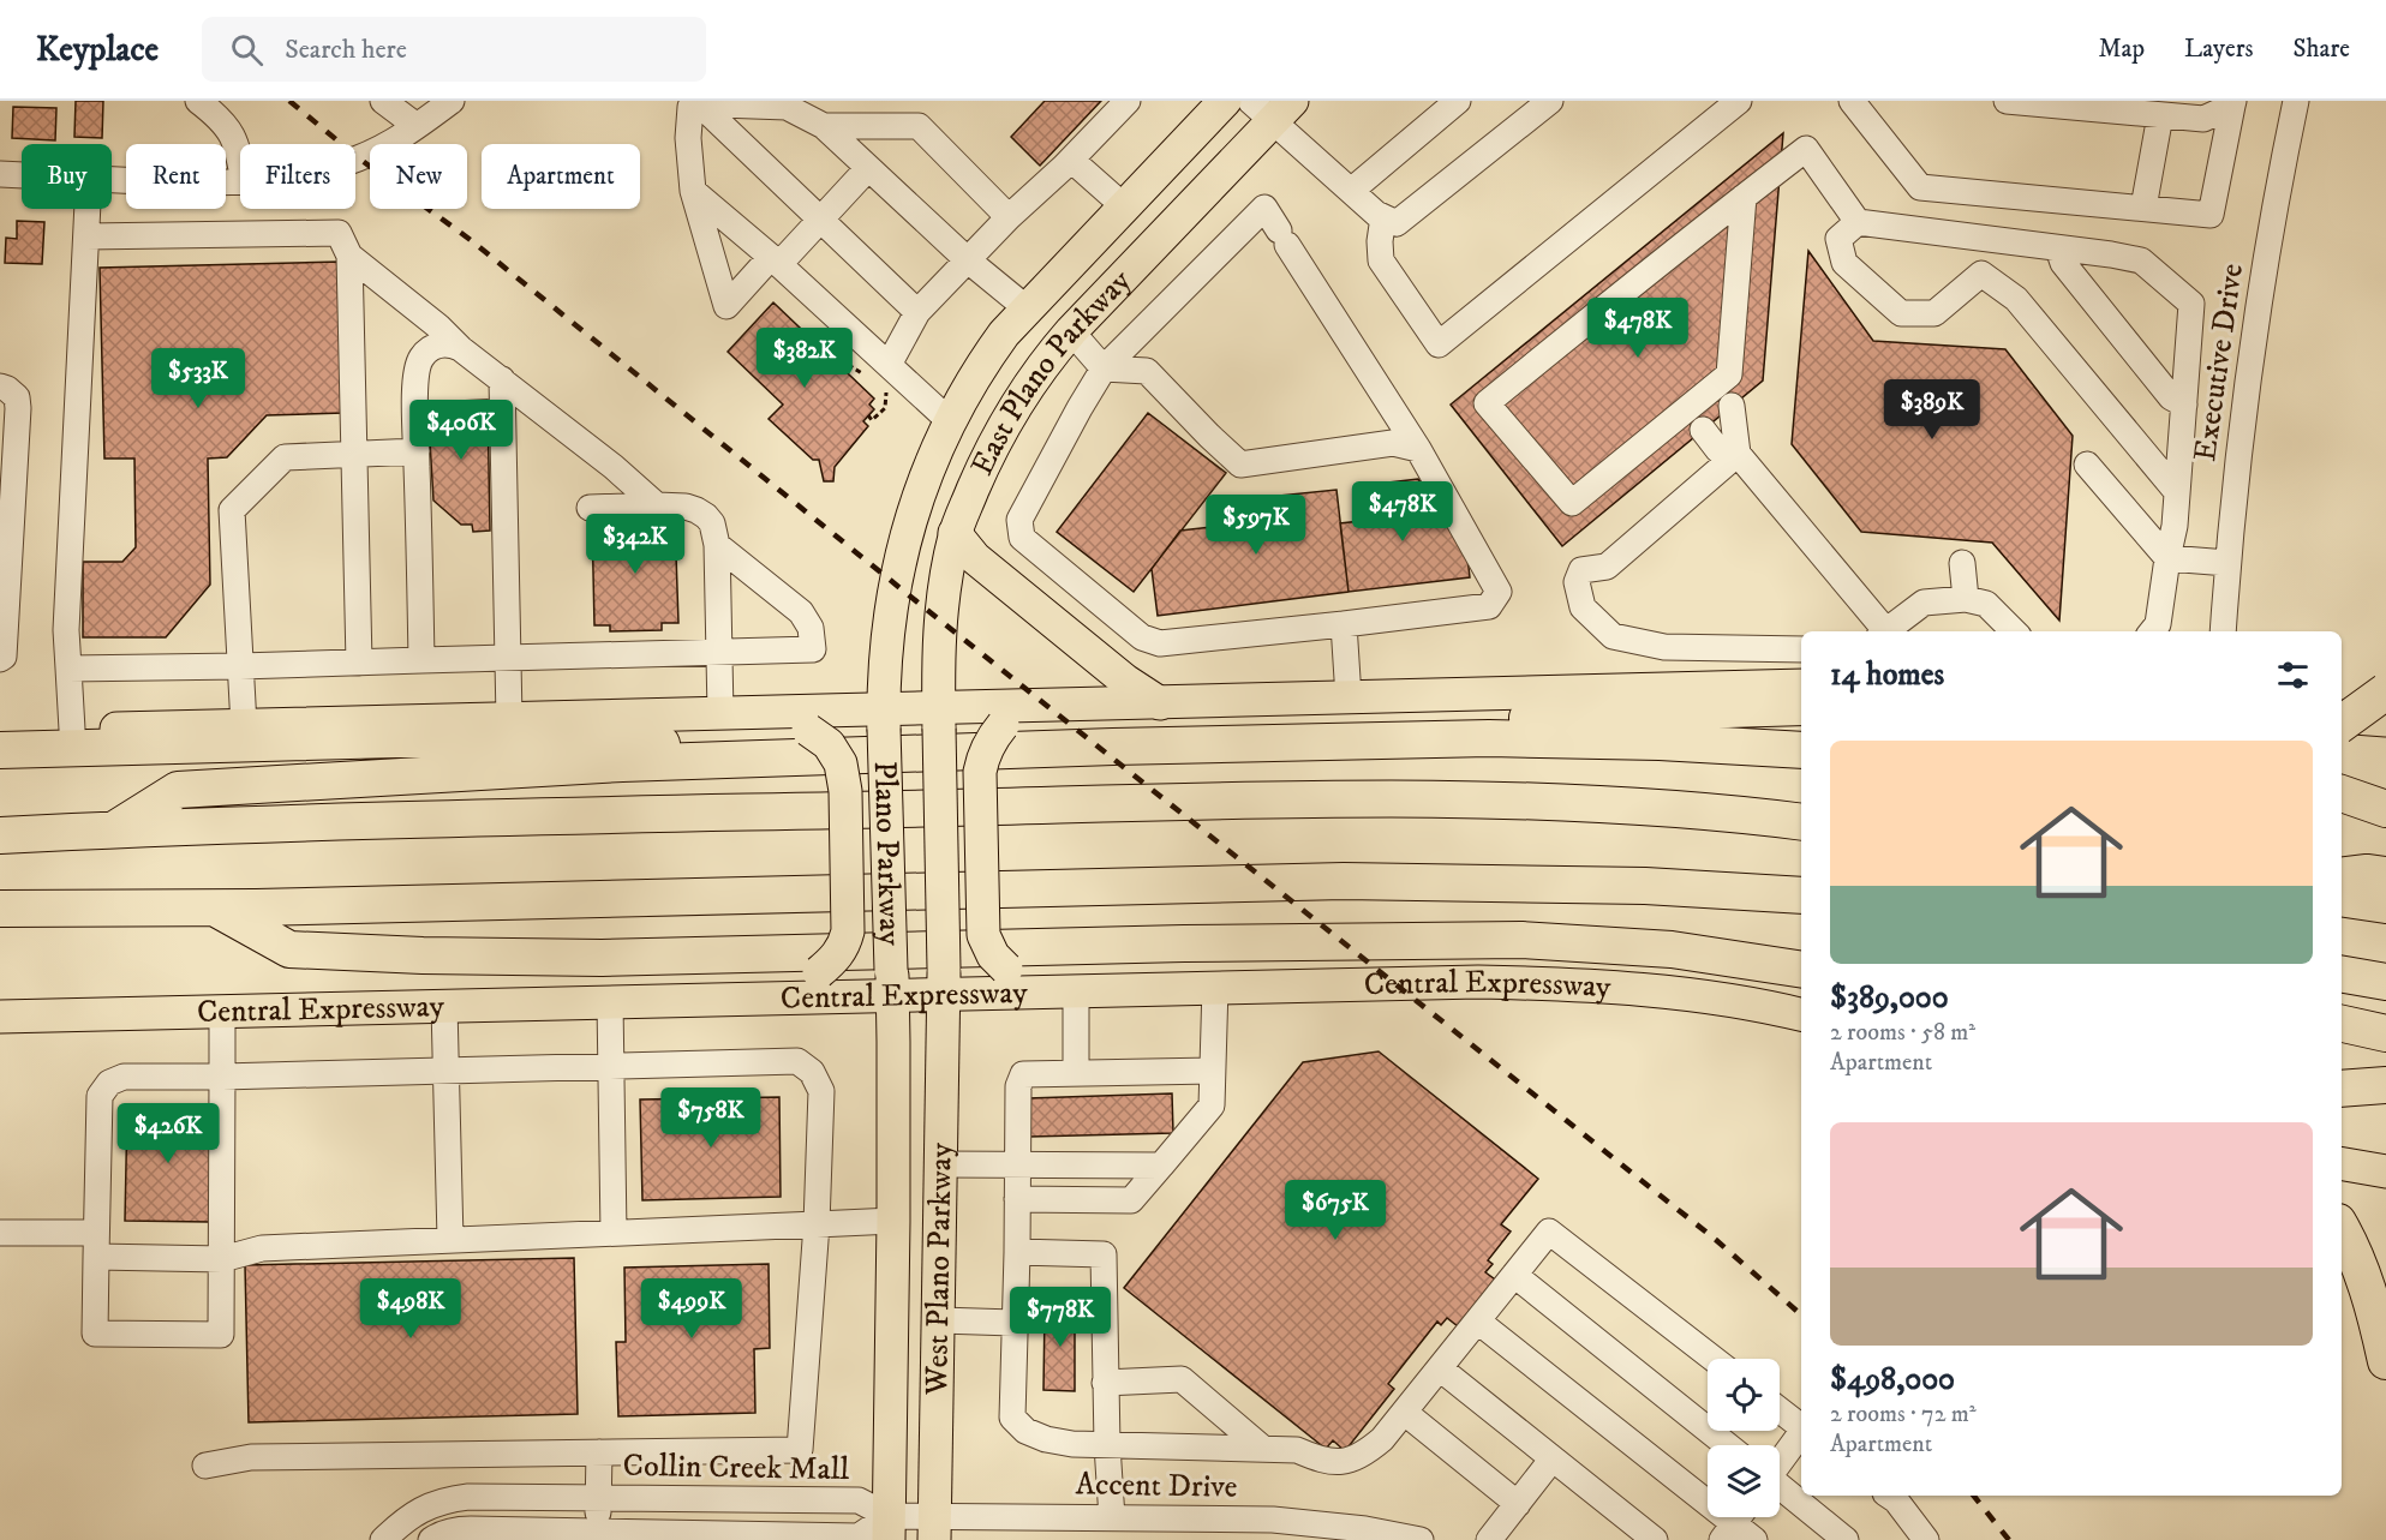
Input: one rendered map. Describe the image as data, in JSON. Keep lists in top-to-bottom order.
{
  "streets": {
    "main road": [
      "East Plano Parkway",
      "Plano Parkway",
      "Central Expressway",
      "West Plano Parkway"
    ],
    "street": ["Executive Drive", "Collin Creek Mall", "Accent Drive"]
  },
  "crossings": [
    ["East Plano Parkway", "Plano Parkway"],
    ["Plano Parkway", "Central Expressway"],
    ["Plano Parkway", "West Plano Parkway"],
    ["Central Expressway", "West Plano Parkway"],
    ["West Plano Parkway", "Collin Creek Mall"],
    ["West Plano Parkway", "Accent Drive"],
    ["Collin Creek Mall", "Accent Drive"]
  ],
  "page": {
    "header": "Keyplace",
    "search": "Search here",
    "nav": ["Map", "Layers", "Share"],
    "chip": [
      "Buy",
      "Rent",
      "Filters",
      "New",
      "Apartment"
    ],
    "price": [
      "$478K",
      "$382K",
      "$533K",
      "$389K",
      "$406K",
      "$478K",
      "$597K",
      "$342K",
      "$758K",
      "$426K",
      "$675K",
      "$498K",
      "$499K",
      "$778K"
    ],
    "heading": "14 homes",
    "list": [
      {
        "name": "$389,000",
        "note": "2 rooms · 58 m² · Apartment"
      },
      {
        "name": "$498,000",
        "note": "2 rooms · 72 m² · Apartment"
      }
    ]
  }
}
